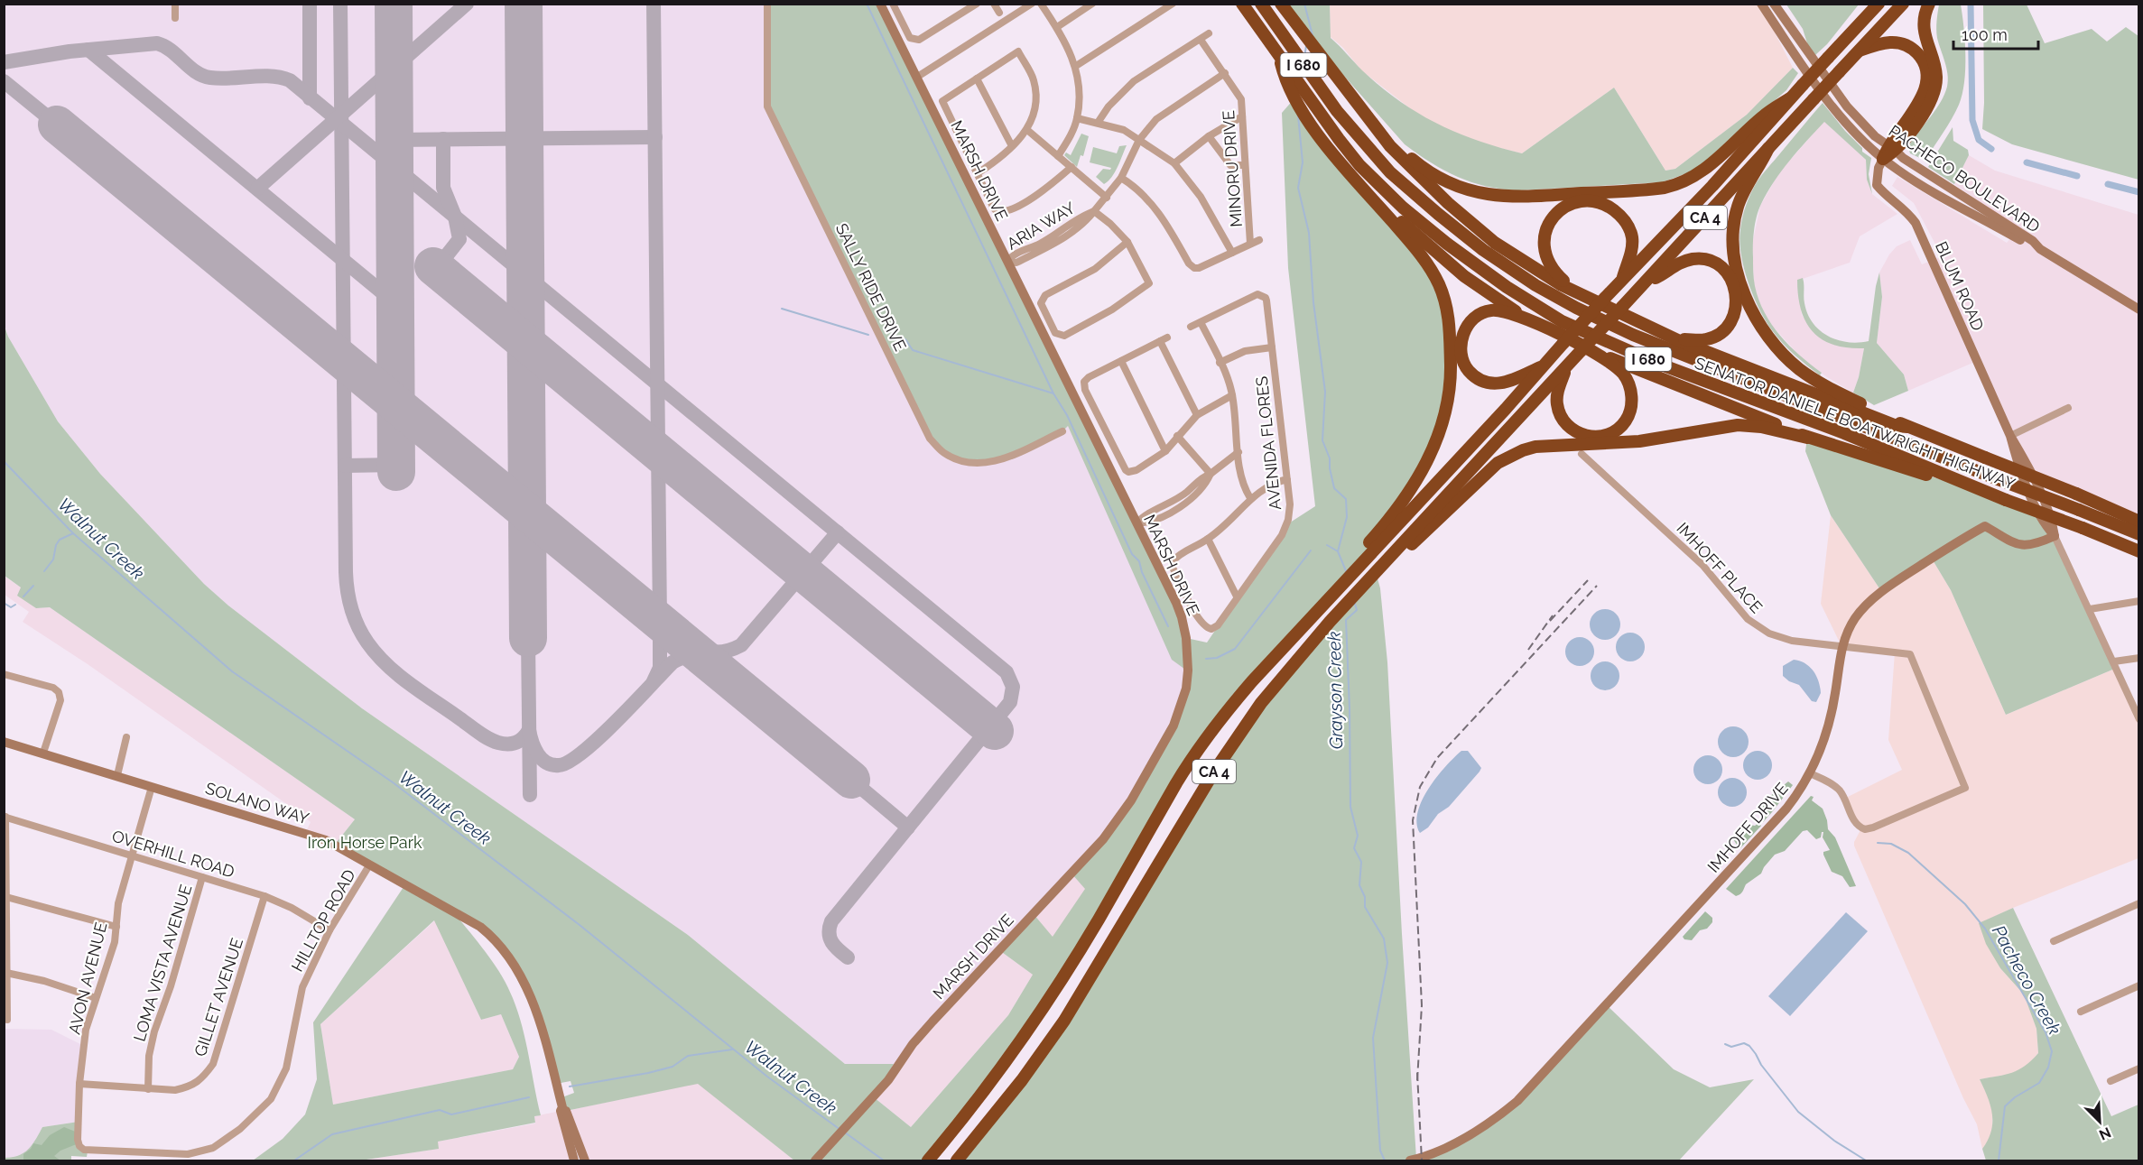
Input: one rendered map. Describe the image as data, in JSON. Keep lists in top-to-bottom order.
{
  "streets": {
    "highway": ["I 680", "CA 4", "SENATOR DANIEL E BOATWRIGHT HIGHWAY"],
    "street": [
      "MINORU DRIVE",
      "MARSH DRIVE",
      "PACHECO BOULEVARD",
      "ARIA WAY",
      "BLUM ROAD",
      "SALLY RIDE DRIVE",
      "AVENIDA FLORES",
      "IMHOFF PLACE",
      "SOLANO WAY",
      "IMHOFF DRIVE",
      "OVERHILL ROAD",
      "HILLTOP ROAD",
      "LOMA VISTA AVENUE",
      "AVON AVENUE",
      "GILLET AVENUE"
    ]
  },
  "crossings": [
    ["MINORU DRIVE", "ARIA WAY"],
    ["MARSH DRIVE", "ARIA WAY"],
    ["PACHECO BOULEVARD", "BLUM ROAD"],
    ["BLUM ROAD", "IMHOFF DRIVE"],
    ["IMHOFF PLACE", "IMHOFF DRIVE"],
    ["SOLANO WAY", "HILLTOP ROAD"],
    ["SOLANO WAY", "AVON AVENUE"],
    ["OVERHILL ROAD", "HILLTOP ROAD"],
    ["OVERHILL ROAD", "LOMA VISTA AVENUE"],
    ["OVERHILL ROAD", "AVON AVENUE"],
    ["OVERHILL ROAD", "GILLET AVENUE"],
    ["HILLTOP ROAD", "AVON AVENUE"],
    ["LOMA VISTA AVENUE", "GILLET AVENUE"],
    ["AVON AVENUE", "GILLET AVENUE"]
  ],
  "water": ["Walnut Creek", "Grayson Creek", "Pacheco Creek"],
  "parks": ["Iron Horse Park"],
  "scale_bar": "100 m",
  "north": "bottom right"
}
